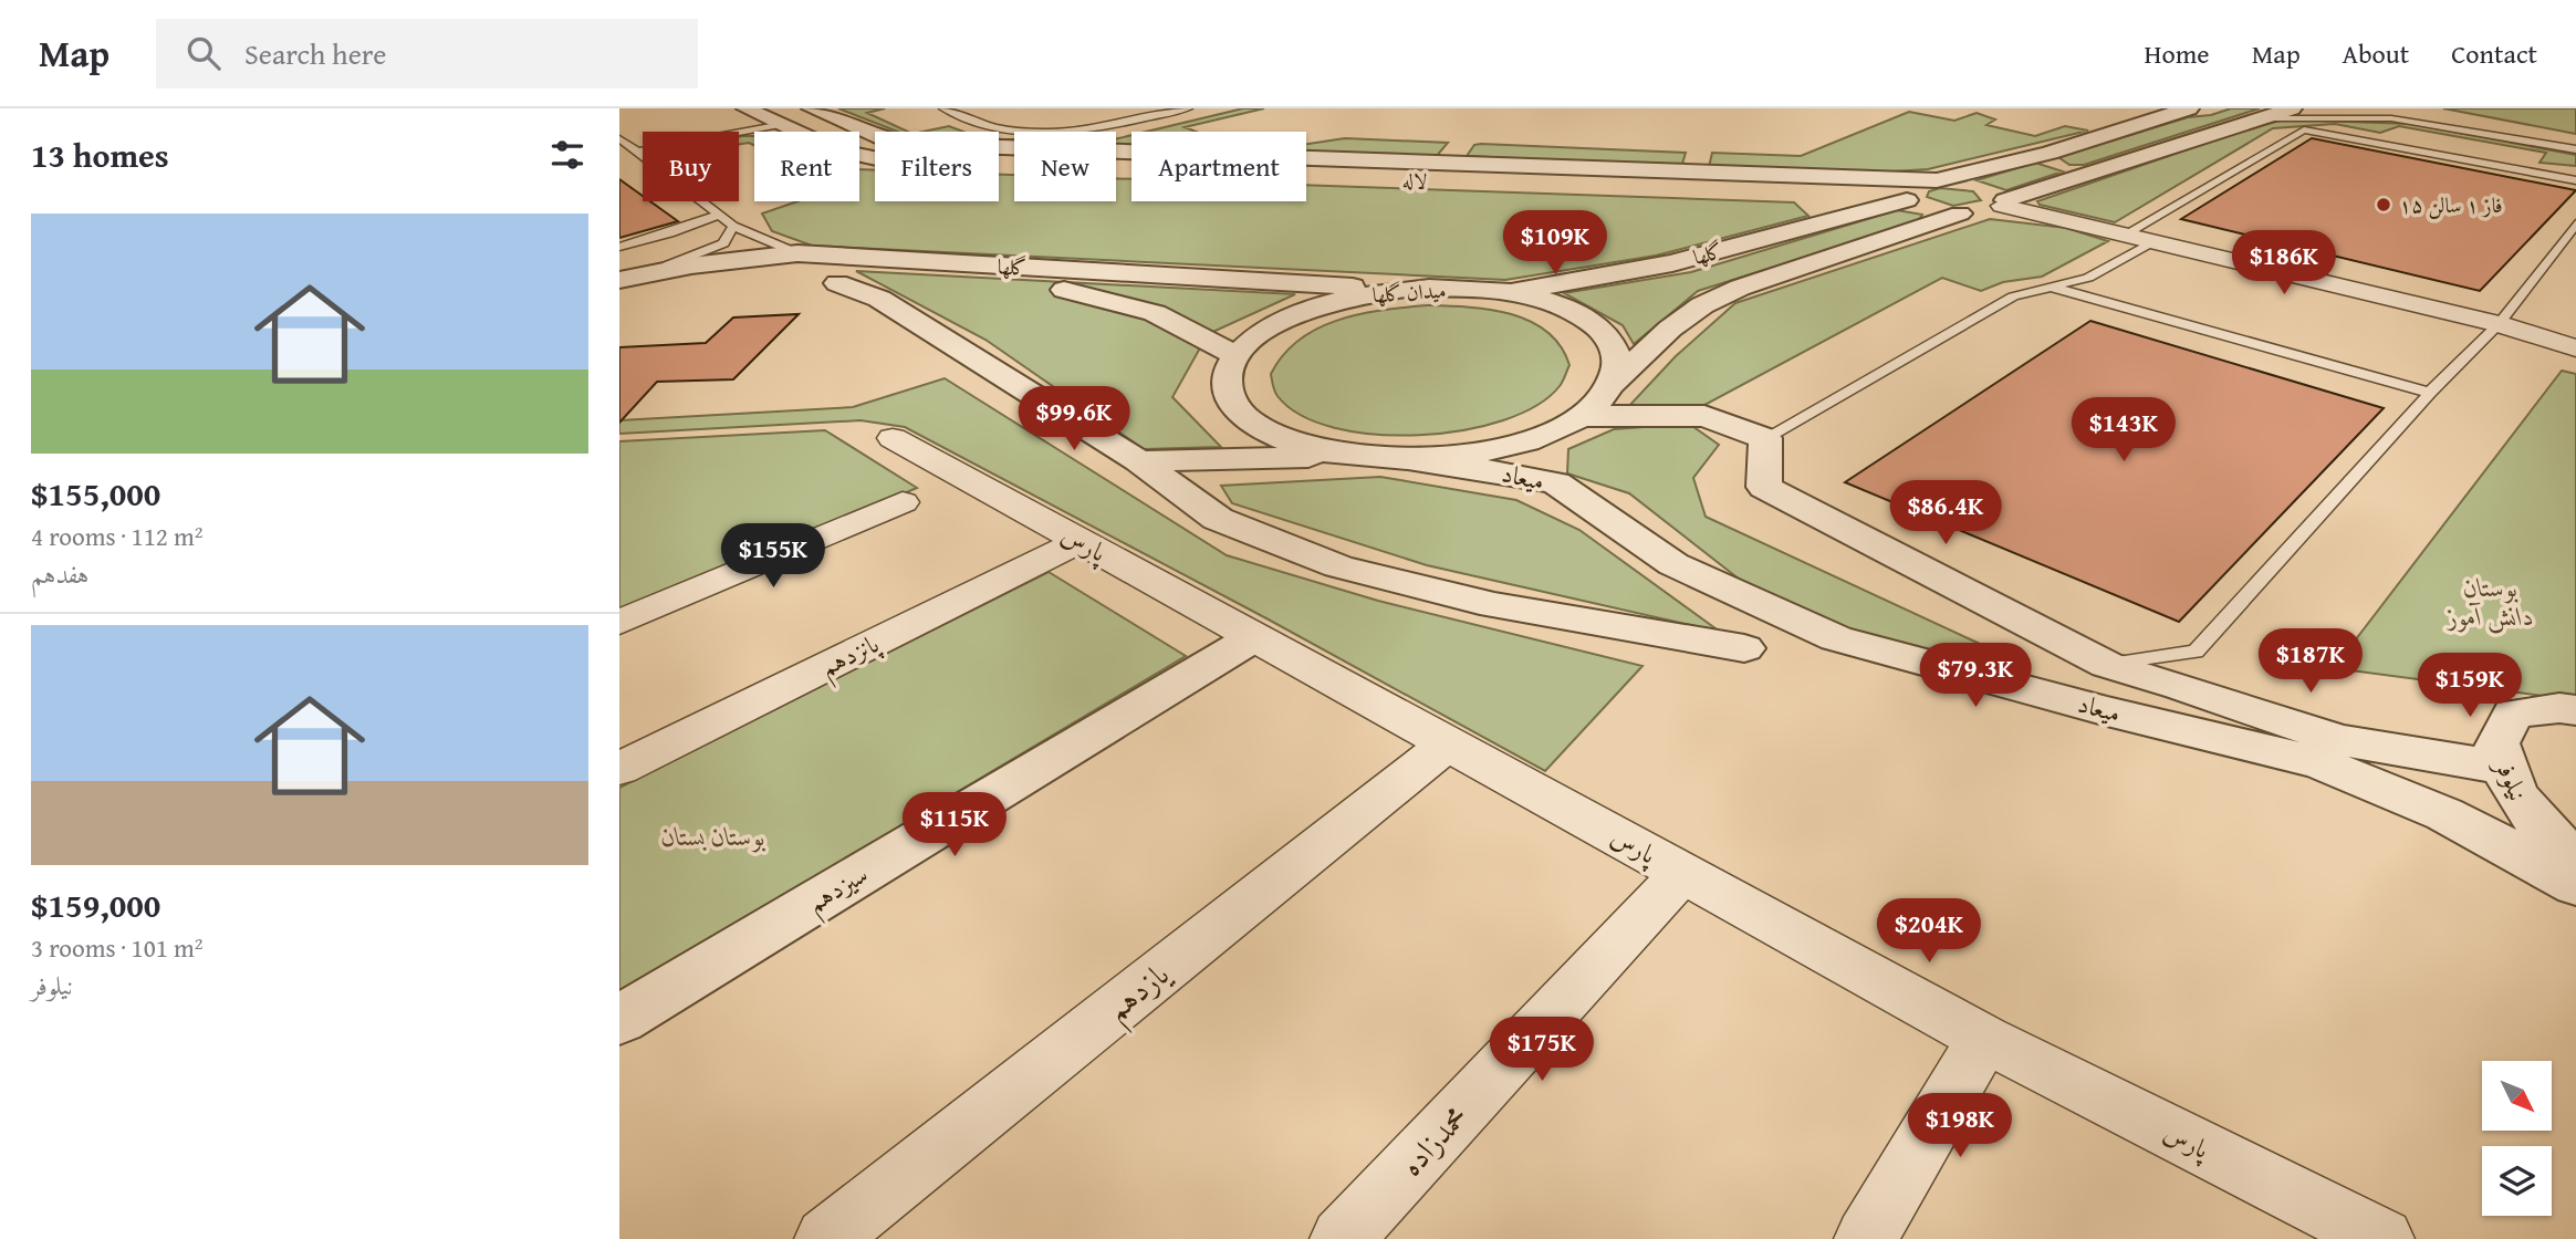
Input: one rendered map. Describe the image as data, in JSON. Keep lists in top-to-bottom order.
{
  "streets": {
    "street": [
      "لاله",
      "گلها",
      "میدان گلها",
      "میعاد",
      "پارس",
      "پانزدهم",
      "نیلوفر",
      "سیزدهم",
      "یازدهم",
      "محمدزاده"
    ]
  },
  "crossings": [
    ["لاله", "گلها"],
    ["گلها", "میدان گلها"],
    ["پارس", "پانزدهم"],
    ["پارس", "سیزدهم"],
    ["پارس", "یازدهم"],
    ["پارس", "محمدزاده"]
  ],
  "parks": ["بوستان دانش آموز", "بوستان بستان"],
  "places": ["فاز ۱ سالن ۱۵"],
  "north": "bottom right",
  "page": {
    "header": "Map",
    "search": "Search here",
    "nav": [
      "Home",
      "Map",
      "About",
      "Contact"
    ],
    "heading": "13 homes",
    "chip": [
      "Buy",
      "Rent",
      "Filters",
      "New",
      "Apartment"
    ],
    "list": [
      {
        "name": "$155,000",
        "note": "4 rooms · 112 m² · هفدهم"
      },
      {
        "name": "$159,000",
        "note": "3 rooms · 101 m² · نیلوفر"
      }
    ],
    "price": [
      "$109K",
      "$186K",
      "$99.6K",
      "$143K",
      "$86.4K",
      "$155K",
      "$187K",
      "$79.3K",
      "$159K",
      "$115K",
      "$204K",
      "$175K",
      "$198K"
    ]
  }
}
